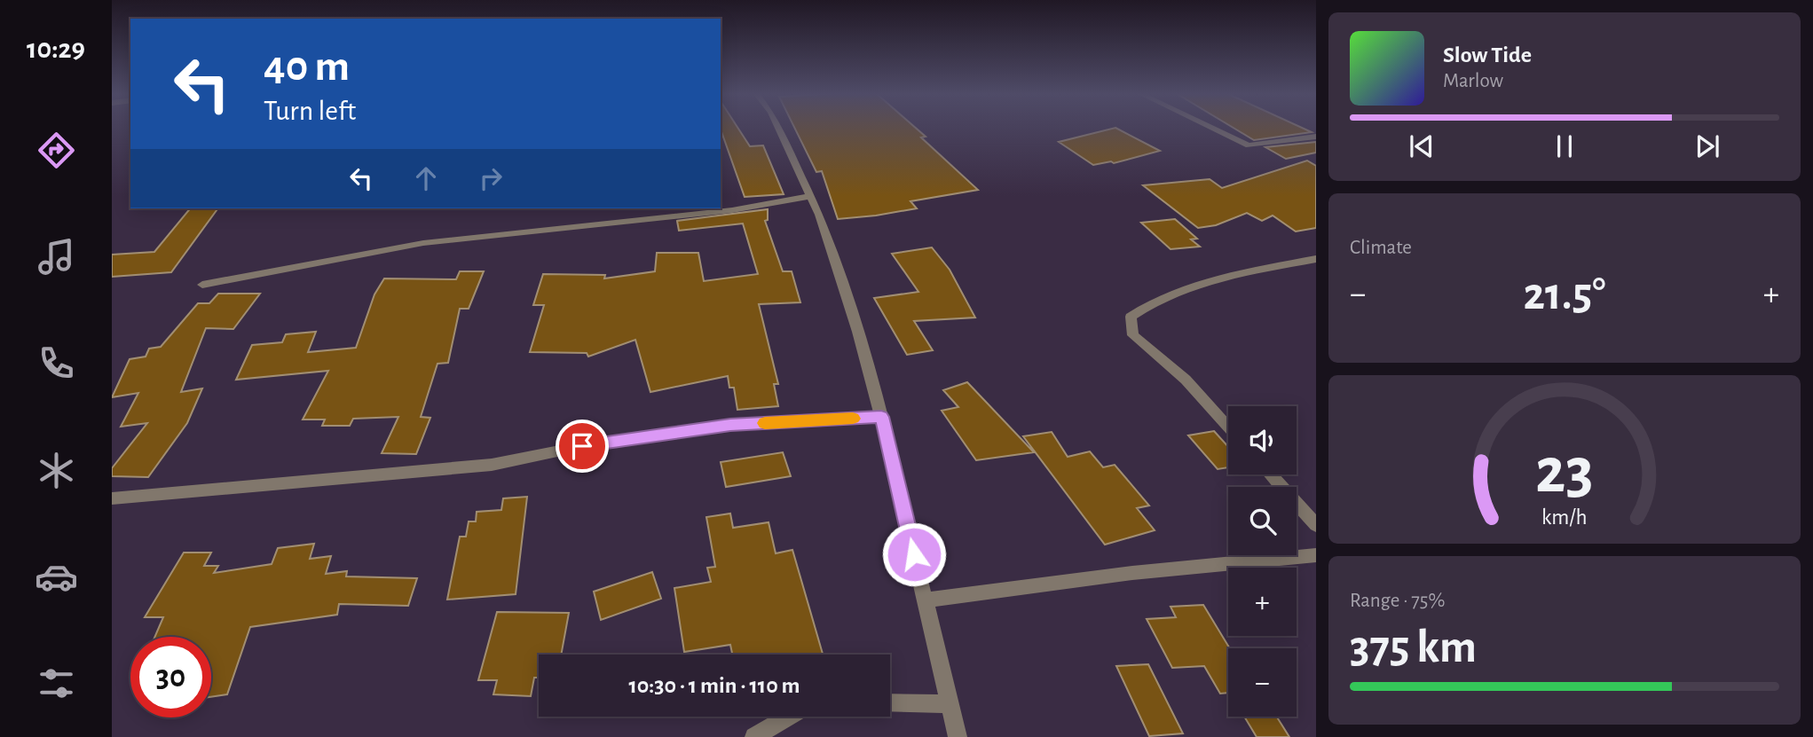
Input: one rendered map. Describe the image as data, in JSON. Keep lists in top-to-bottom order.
{
  "page": {
    "tabs": "10:29",
    "turn": ["40 m", "Turn left"],
    "song": ["Slow Tide", "Marlow"],
    "tile": [
      "Climate",
      ["Range · 75%", "375 km"]
    ],
    "heat": ["−", "21.5°", "+"],
    "map_buttons": ["+", "−"],
    "limit": "30",
    "trip": "10:30 · 1 min · 110 m",
    "gauge": ["23", "km/h"]
  }
}
